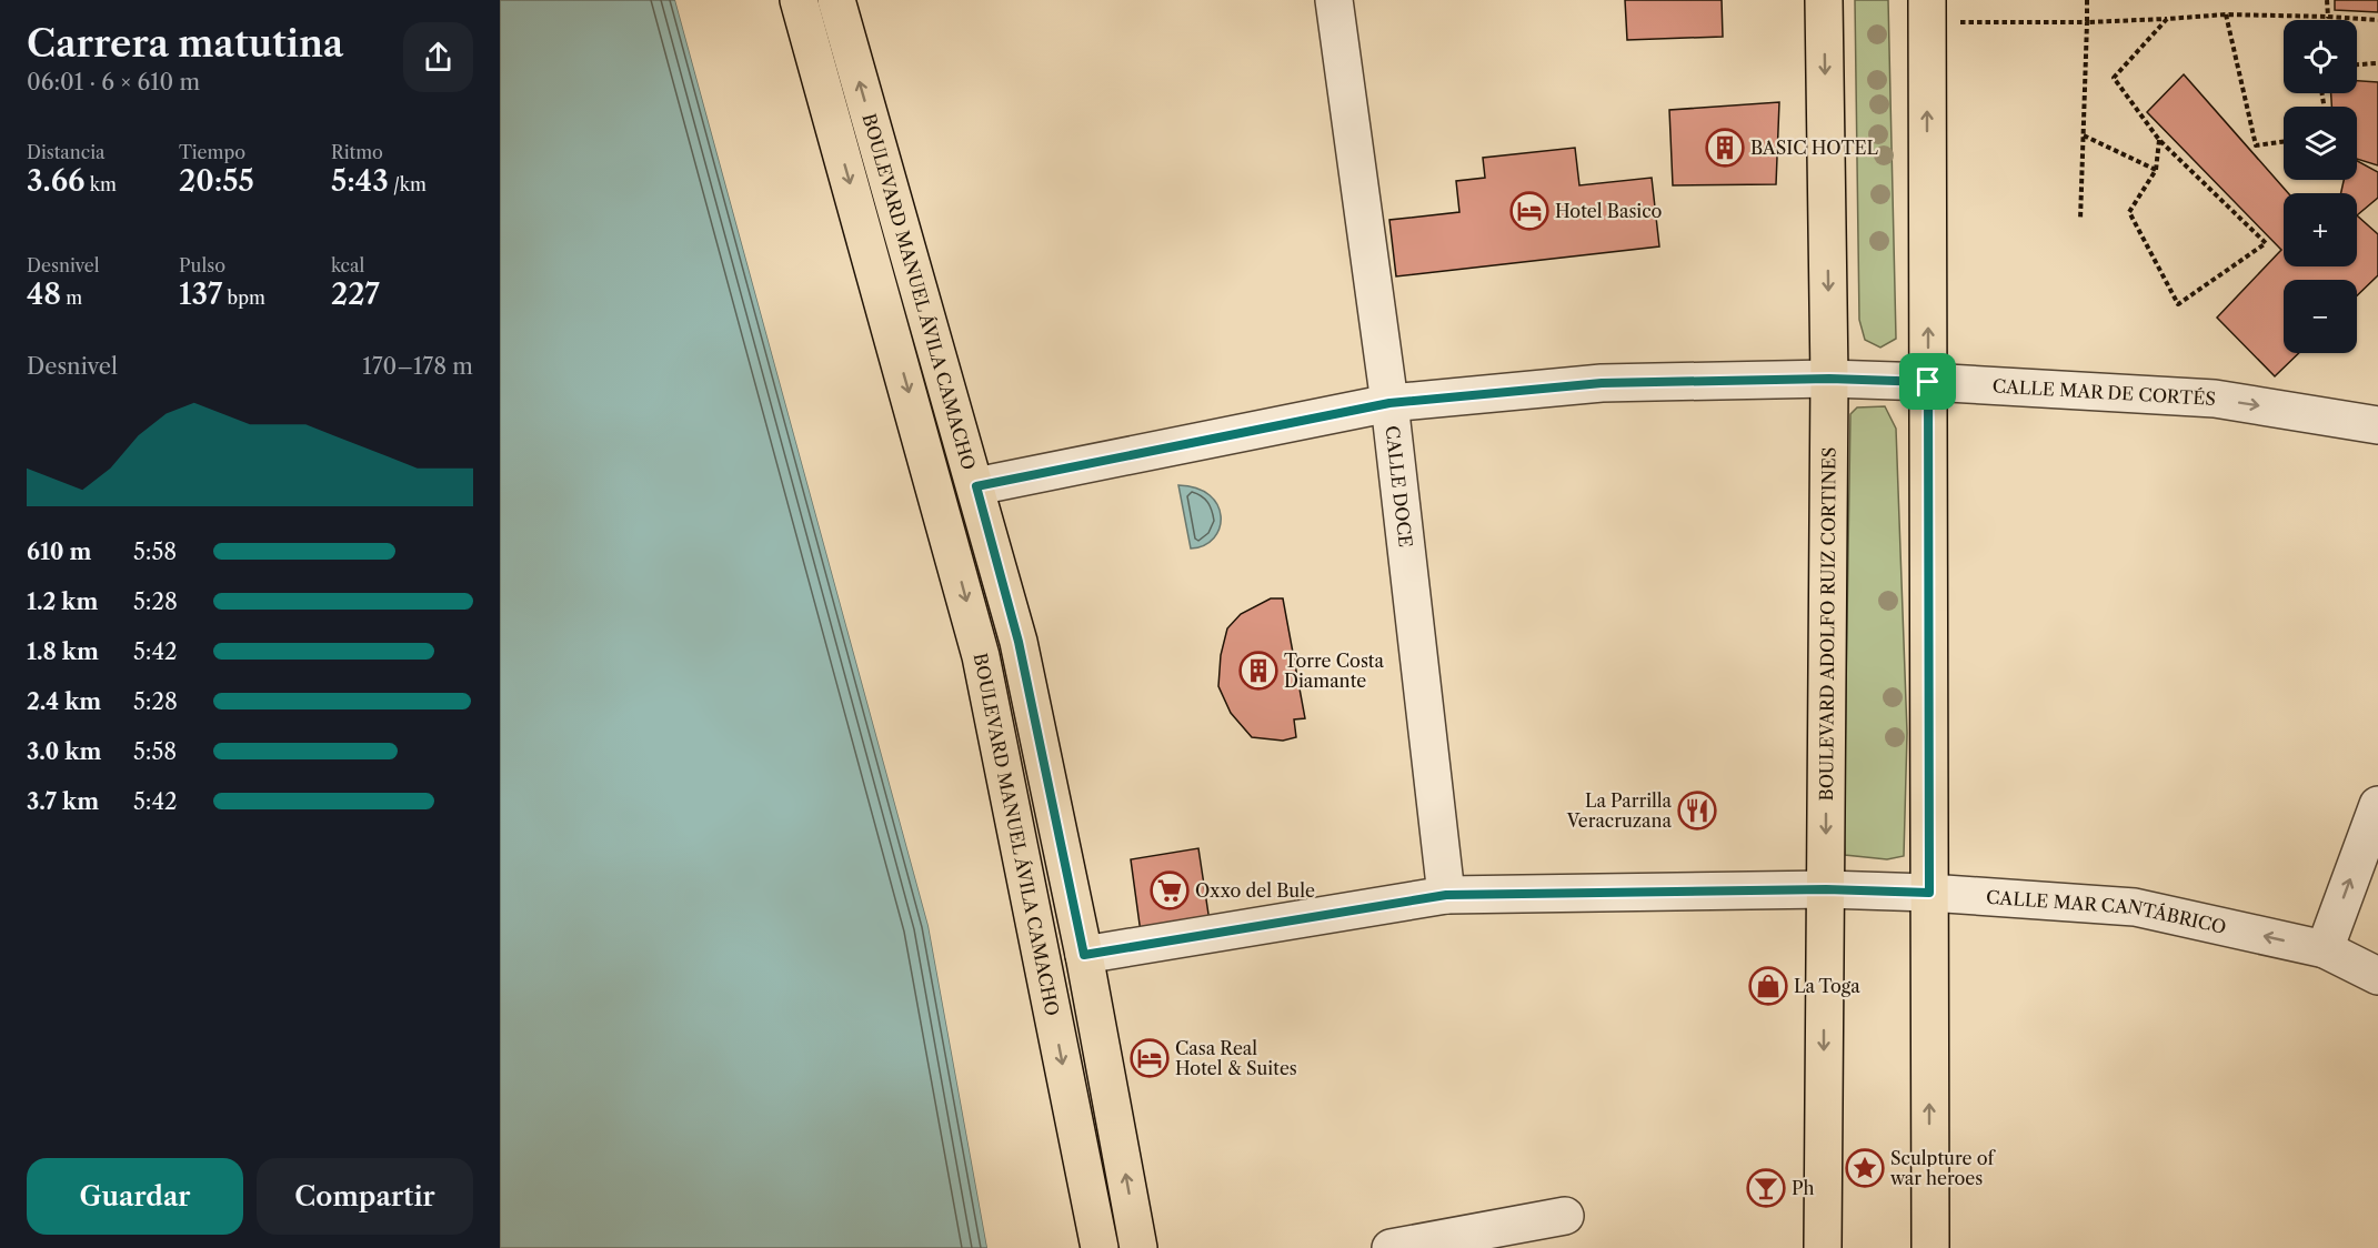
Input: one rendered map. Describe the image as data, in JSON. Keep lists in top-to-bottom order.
{
  "streets": {
    "main road": ["BOULEVARD MANUEL ÁVILA CAMACHO", "BOULEVARD ADOLFO RUIZ CORTINES"],
    "street": ["CALLE MAR DE CORTÉS", "CALLE DOCE", "CALLE MAR CANTÁBRICO"]
  },
  "crossings": [
    ["BOULEVARD MANUEL ÁVILA CAMACHO", "CALLE MAR DE CORTÉS"],
    ["BOULEVARD MANUEL ÁVILA CAMACHO", "CALLE MAR CANTÁBRICO"],
    ["CALLE MAR DE CORTÉS", "CALLE DOCE"],
    ["CALLE MAR DE CORTÉS", "BOULEVARD ADOLFO RUIZ CORTINES"],
    ["CALLE DOCE", "CALLE MAR CANTÁBRICO"],
    ["BOULEVARD ADOLFO RUIZ CORTINES", "CALLE MAR CANTÁBRICO"]
  ],
  "places": {
    "building": ["BASIC HOTEL", "Torre Costa Diamante"],
    "hotel": ["Hotel Basico", "Casa Real Hotel & Suites"],
    "restaurant": ["La Parrilla Veracruzana"],
    "supermarket": ["Oxxo del Bule"],
    "shop": ["La Toga"],
    "place": ["Sculpture of war heroes"],
    "bar": ["Ph"]
  },
  "page": {
    "heading": ["Carrera matutina", "06:01 · 6 × 610 m"],
    "map_buttons": ["+", "−"],
    "stats": [
      ["Distancia", "3.66 km"],
      ["Tiempo", "20:55"],
      ["Ritmo", "5:43 /km"],
      ["Desnivel", "48 m"],
      ["Pulso", "137 bpm"],
      ["kcal", "227"]
    ],
    "chart": ["Desnivel", "170–178 m"],
    "list": [
      {
        "name": "610 m",
        "note": "5:58"
      },
      {
        "name": "1.2 km",
        "note": "5:28"
      },
      {
        "name": "1.8 km",
        "note": "5:42"
      },
      {
        "name": "2.4 km",
        "note": "5:28"
      },
      {
        "name": "3.0 km",
        "note": "5:58"
      },
      {
        "name": "3.7 km",
        "note": "5:42"
      }
    ],
    "buttons": ["Guardar", "Compartir"]
  }
}
